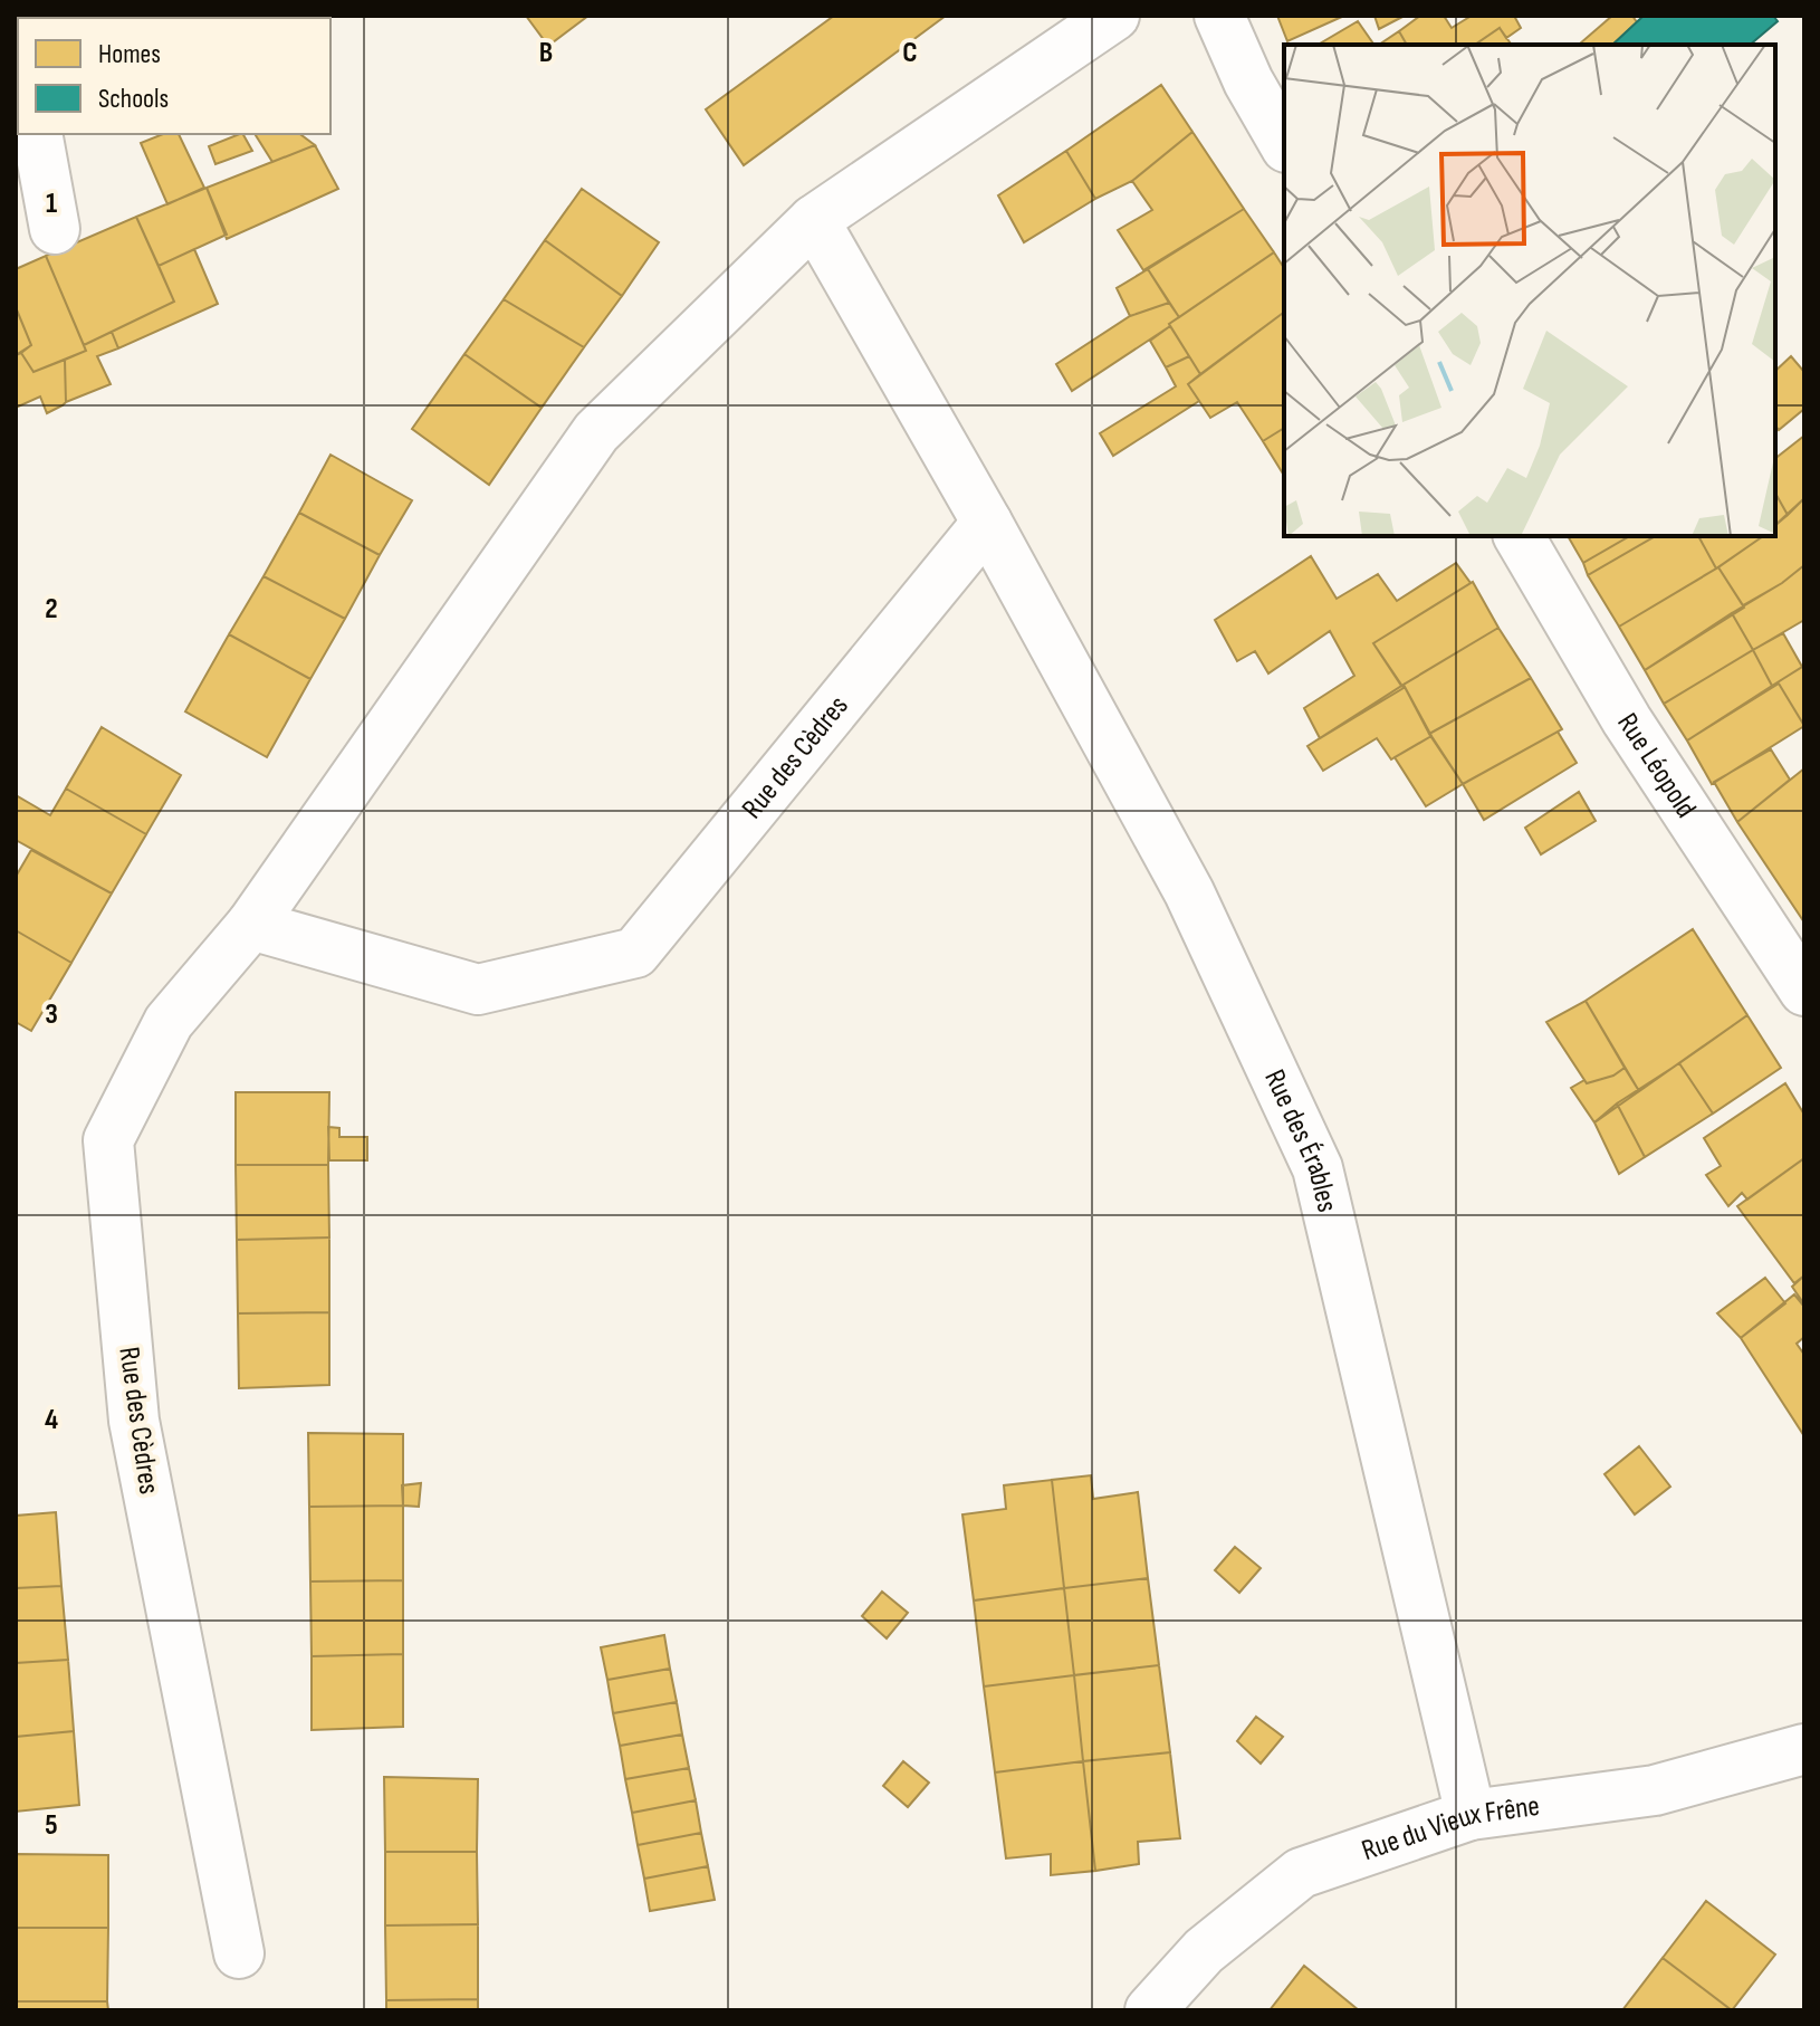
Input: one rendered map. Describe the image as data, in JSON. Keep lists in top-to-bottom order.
{
  "streets": {
    "street": [
      "Rue des Cèdres",
      "Rue Léopold",
      "Rue des Érables",
      "Rue du Vieux Frêne"
    ]
  },
  "crossings": [
    ["Rue des Cèdres", "Rue des Érables"],
    ["Rue des Érables", "Rue du Vieux Frêne"]
  ],
  "legend": ["Homes", "Schools"],
  "grid": {
    "columns": ["B", "C"],
    "rows": [
      "1",
      "2",
      "3",
      "4",
      "5"
    ]
  }
}
